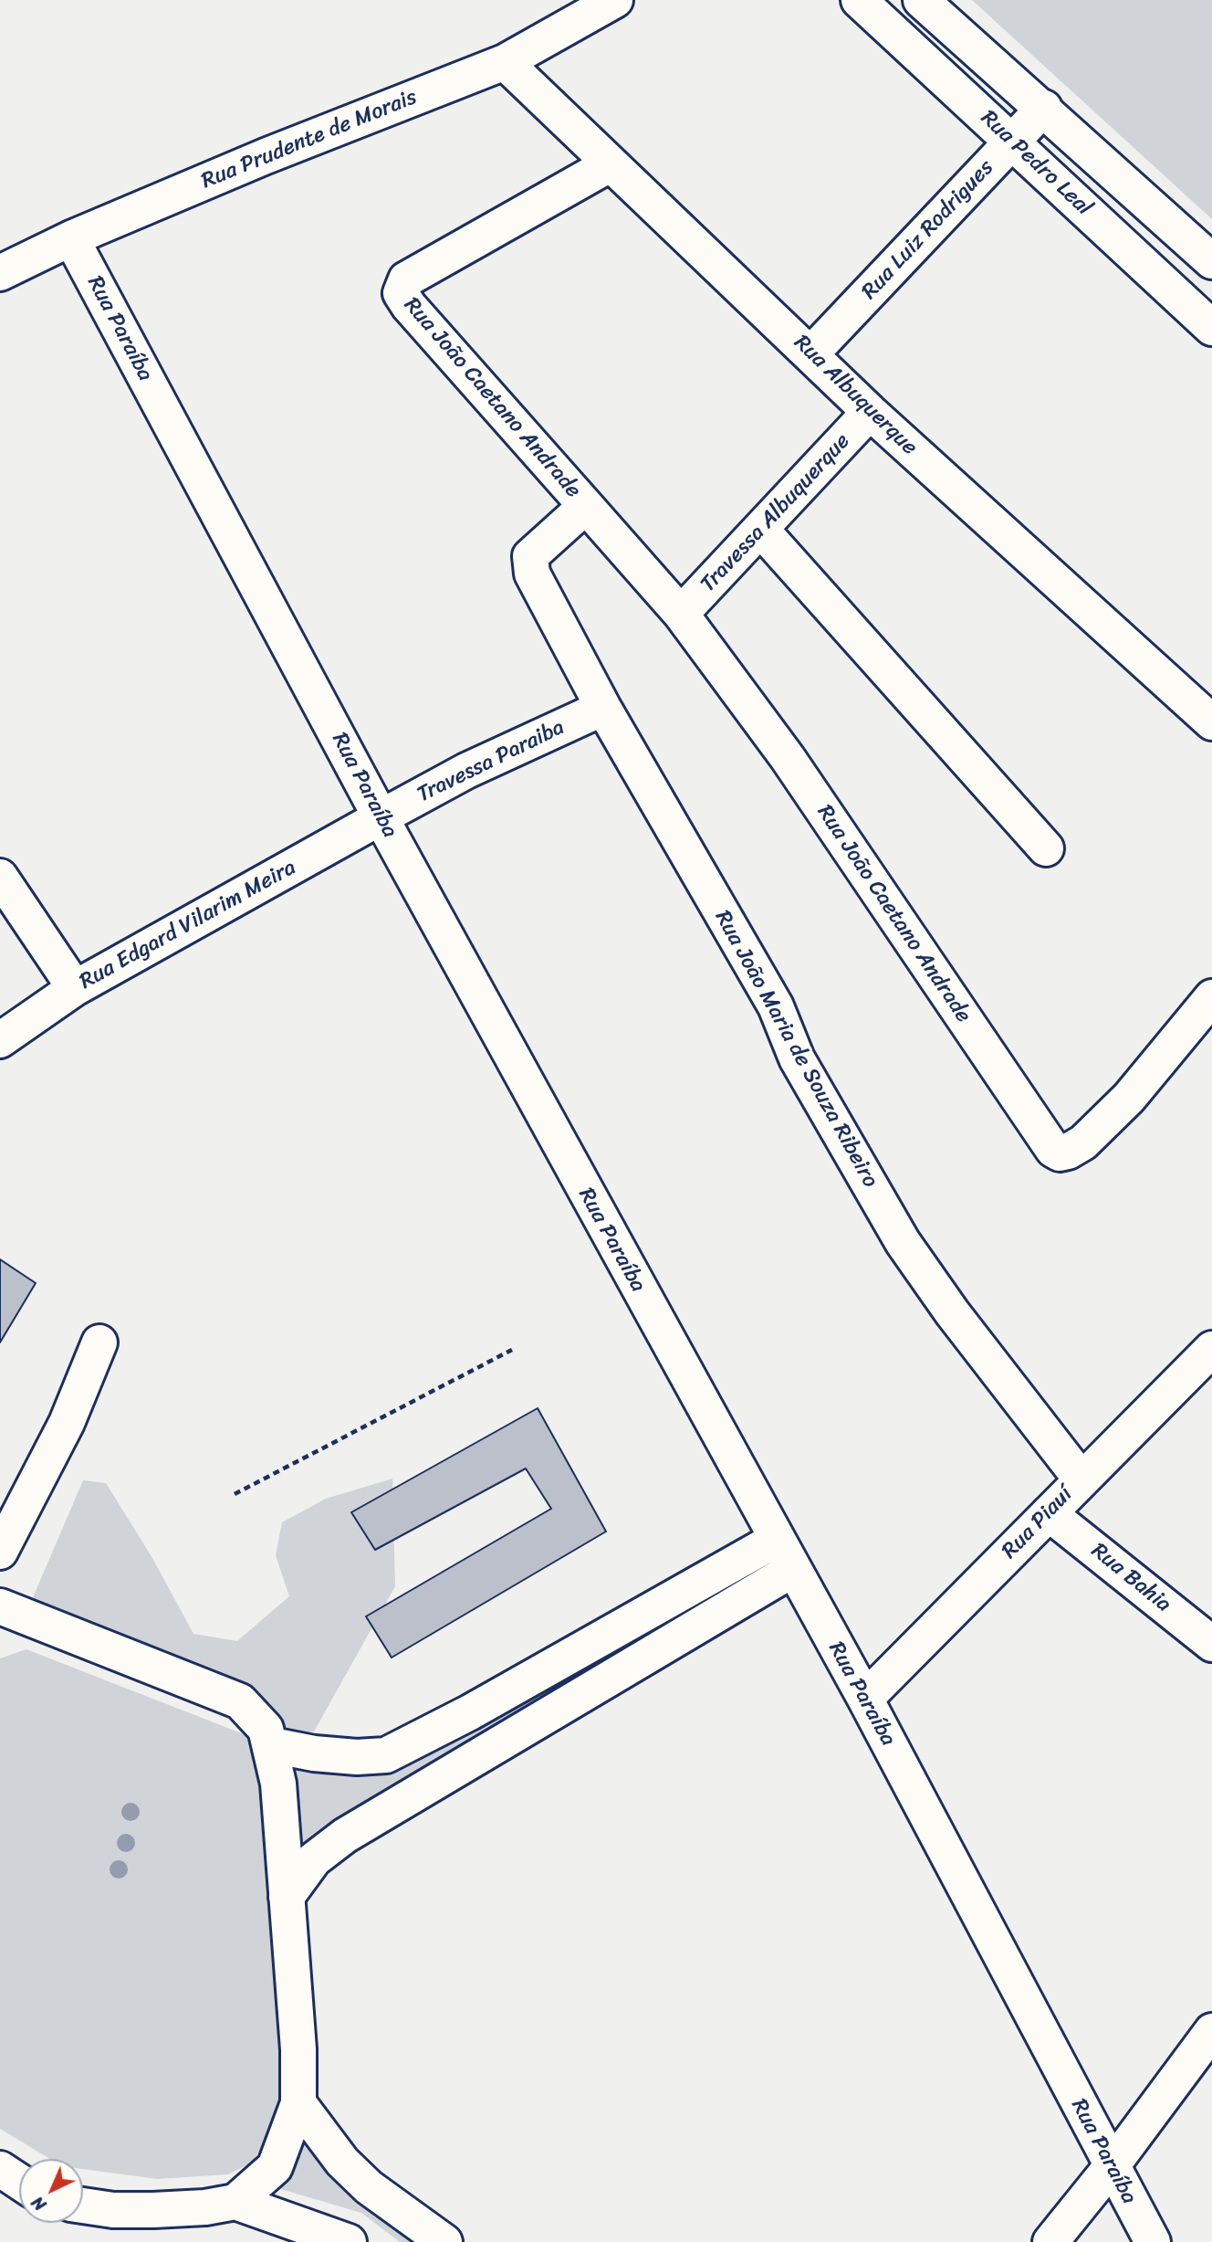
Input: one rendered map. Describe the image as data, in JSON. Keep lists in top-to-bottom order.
{
  "streets": {
    "street": [
      "Rua Prudente de Morais",
      "Rua Pedro Leal",
      "Rua Luiz Rodrigues",
      "Rua Paraíba",
      "Rua Albuquerque",
      "Rua João Caetano Andrade",
      "Travessa Albuquerque",
      "Travessa Paraiba",
      "Rua Edgard Vilarim Meira",
      "Rua João Maria de Souza Ribeiro",
      "Rua Piauí",
      "Rua Bahia"
    ]
  },
  "crossings": [
    ["Rua Prudente de Morais", "Rua Paraíba"],
    ["Rua Prudente de Morais", "Rua Albuquerque"],
    ["Rua Pedro Leal", "Rua Luiz Rodrigues"],
    ["Rua Luiz Rodrigues", "Rua Albuquerque"],
    ["Rua Paraíba", "Travessa Paraiba"],
    ["Rua Paraíba", "Rua Edgard Vilarim Meira"],
    ["Rua Paraíba", "Rua Piauí"],
    ["Rua Albuquerque", "Rua João Caetano Andrade"],
    ["Rua Albuquerque", "Travessa Albuquerque"],
    ["Rua João Caetano Andrade", "Travessa Albuquerque"],
    ["Rua João Caetano Andrade", "Rua João Maria de Souza Ribeiro"],
    ["Travessa Paraiba", "Rua Edgard Vilarim Meira"],
    ["Travessa Paraiba", "Rua João Maria de Souza Ribeiro"],
    ["Rua João Maria de Souza Ribeiro", "Rua Piauí"],
    ["Rua Piauí", "Rua Bahia"]
  ],
  "north": "bottom left"
}
